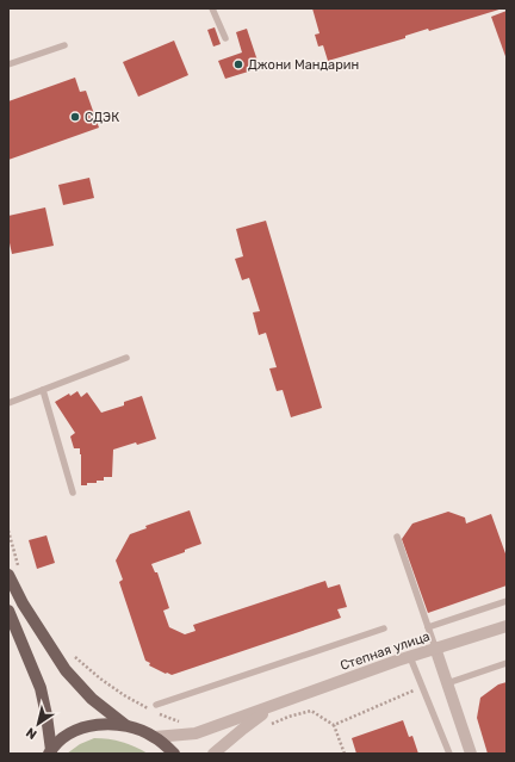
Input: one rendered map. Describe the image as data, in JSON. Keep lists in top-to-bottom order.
{
  "streets": {
    "street": ["Степная улица"]
  },
  "places": ["Джони Мандарин", "СДЭК"],
  "north": "bottom left"
}
